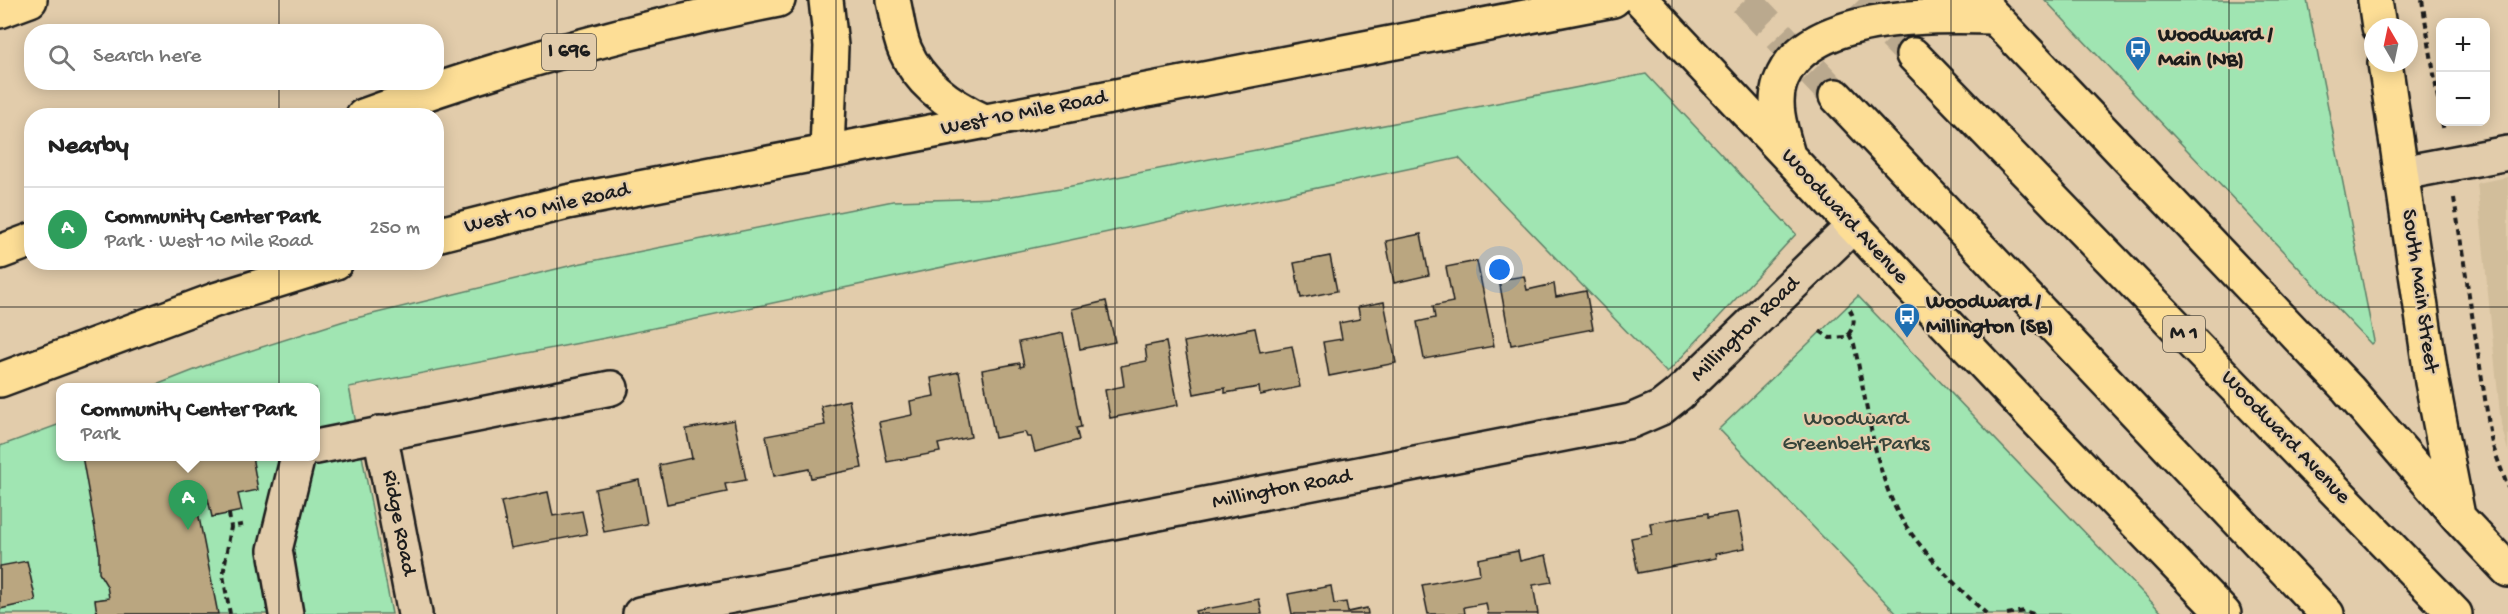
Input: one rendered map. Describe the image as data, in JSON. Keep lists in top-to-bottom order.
{
  "streets": {
    "main road": [
      "I 696",
      "West 10 Mile Road",
      "Woodward Avenue",
      "South Main Street",
      "M 1"
    ],
    "street": ["Millington Road", "Ridge Road"]
  },
  "crossings": [
    ["Woodward Avenue", "Millington Road"]
  ],
  "parks": ["Woodward Greenbelt Parks"],
  "places": {
    "bus stop": ["Woodward / Main (NB)", "Woodward / Millington (SB)"]
  },
  "north": "top",
  "page": {
    "map_buttons": ["+", "−"],
    "search": "Search here",
    "heading": "Nearby",
    "list": [
      {
        "mark": "A",
        "name": "Community Center Park",
        "note": "Park · West 10 Mile Road",
        "value": "250 m"
      }
    ],
    "popup": ["Community Center Park", "Park"],
    "pins": "A"
  }
}
